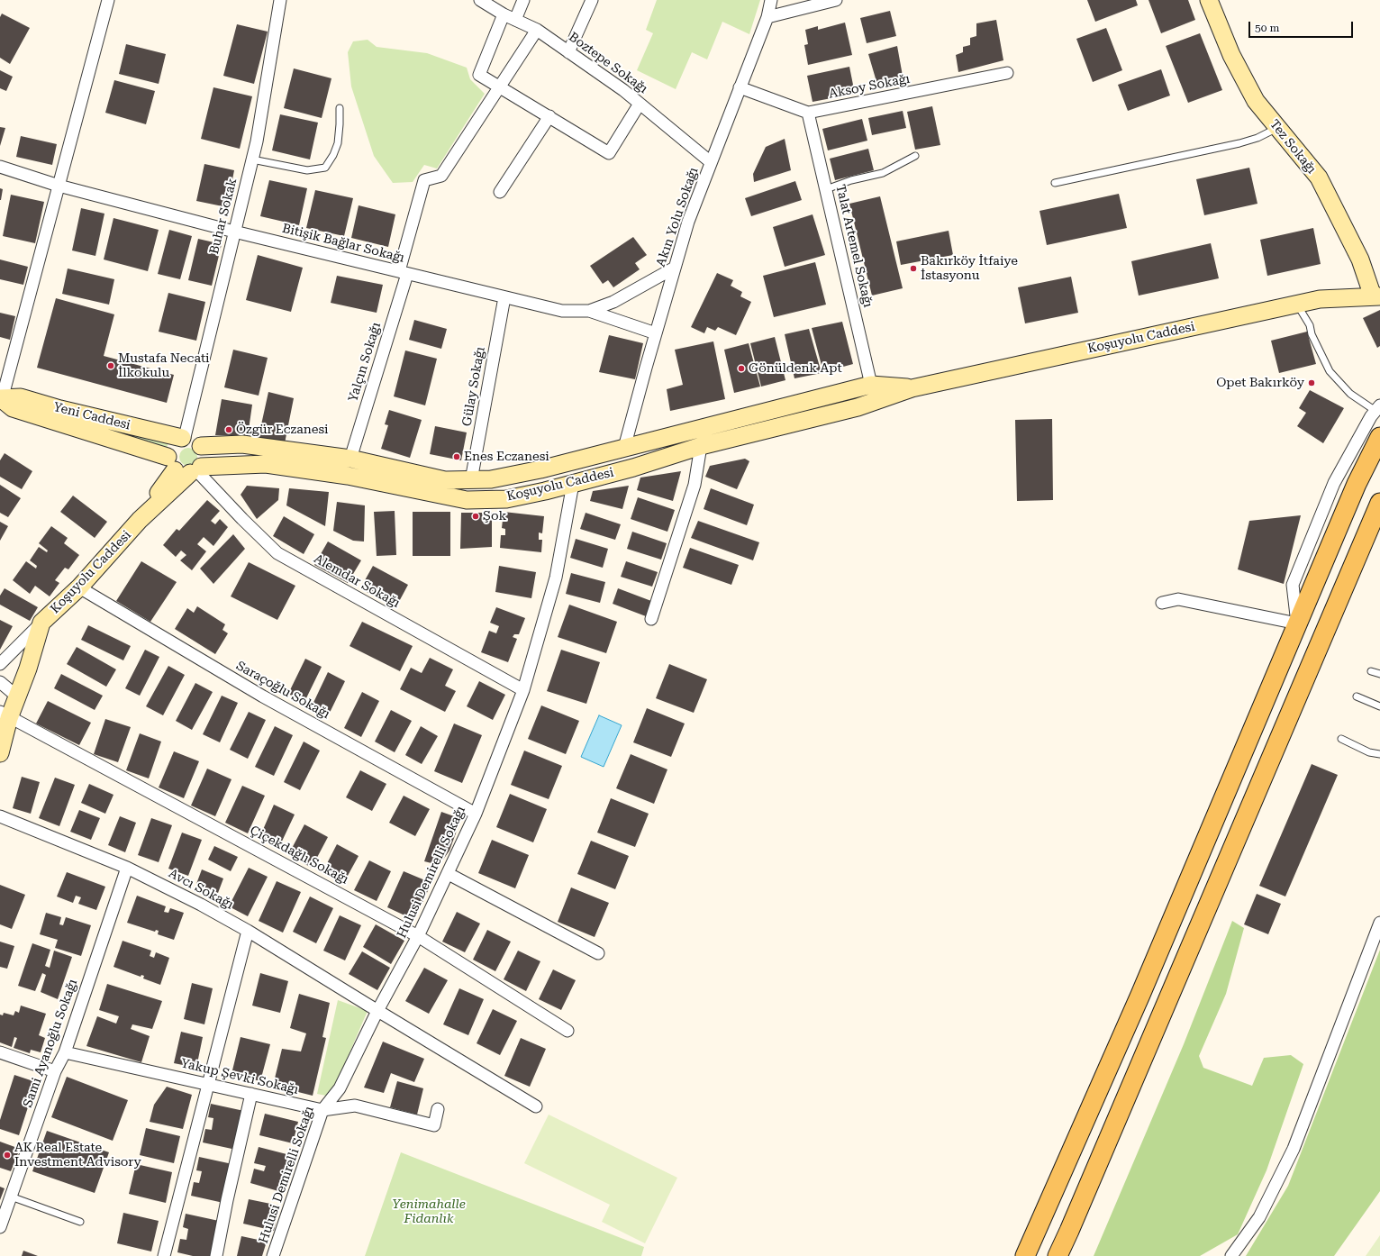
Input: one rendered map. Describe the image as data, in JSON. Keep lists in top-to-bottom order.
{
  "streets": {
    "street": [
      "Boztepe Sokağı",
      "Aksoy Sokağı",
      "Tez Sokağı",
      "Buhar Sokak",
      "Akın Yolu Sokağı",
      "Bitişik Bağlar Sokağı",
      "Talat Artemel Sokağı",
      "Koşuyolu Caddesi",
      "Yalçın Sokağı",
      "Gülay Sokağı",
      "Yeni Caddesi",
      "Alemdar Sokağı",
      "Saraçoğlu Sokağı",
      "Çiçekdağlı Sokağı",
      "Hulusi Demirelli Sokağı",
      "Avcı Sokağı",
      "Sami Ayanoğlu Sokağı",
      "Yakup Şevki Sokağı"
    ]
  },
  "crossings": [
    ["Boztepe Sokağı", "Akın Yolu Sokağı"],
    ["Aksoy Sokağı", "Talat Artemel Sokağı"],
    ["Tez Sokağı", "Koşuyolu Caddesi"],
    ["Buhar Sokak", "Bitişik Bağlar Sokağı"],
    ["Buhar Sokak", "Koşuyolu Caddesi"],
    ["Buhar Sokak", "Yeni Caddesi"],
    ["Buhar Sokak", "Alemdar Sokağı"],
    ["Akın Yolu Sokağı", "Bitişik Bağlar Sokağı"],
    ["Akın Yolu Sokağı", "Koşuyolu Caddesi"],
    ["Bitişik Bağlar Sokağı", "Yalçın Sokağı"],
    ["Bitişik Bağlar Sokağı", "Gülay Sokağı"],
    ["Talat Artemel Sokağı", "Koşuyolu Caddesi"],
    ["Koşuyolu Caddesi", "Yalçın Sokağı"],
    ["Koşuyolu Caddesi", "Gülay Sokağı"],
    ["Koşuyolu Caddesi", "Yeni Caddesi"],
    ["Koşuyolu Caddesi", "Alemdar Sokağı"],
    ["Koşuyolu Caddesi", "Saraçoğlu Sokağı"],
    ["Koşuyolu Caddesi", "Çiçekdağlı Sokağı"],
    ["Koşuyolu Caddesi", "Hulusi Demirelli Sokağı"],
    ["Yeni Caddesi", "Alemdar Sokağı"],
    ["Alemdar Sokağı", "Hulusi Demirelli Sokağı"],
    ["Saraçoğlu Sokağı", "Hulusi Demirelli Sokağı"],
    ["Çiçekdağlı Sokağı", "Hulusi Demirelli Sokağı"],
    ["Hulusi Demirelli Sokağı", "Avcı Sokağı"],
    ["Hulusi Demirelli Sokağı", "Yakup Şevki Sokağı"],
    ["Avcı Sokağı", "Sami Ayanoğlu Sokağı"],
    ["Sami Ayanoğlu Sokağı", "Yakup Şevki Sokağı"]
  ],
  "parks": ["Yenimahalle Fidanlık"],
  "places": [
    "Bakırköy İtfaiye İstasyonu",
    "Mustafa Necati İlkokulu",
    "Gönüldenk Apt",
    "Opet Bakırköy",
    "Özgür Eczanesi",
    "Enes Eczanesi",
    "Şok",
    "AK Real Estate Investment Advisory"
  ],
  "scale_bar": "50 m"
}
